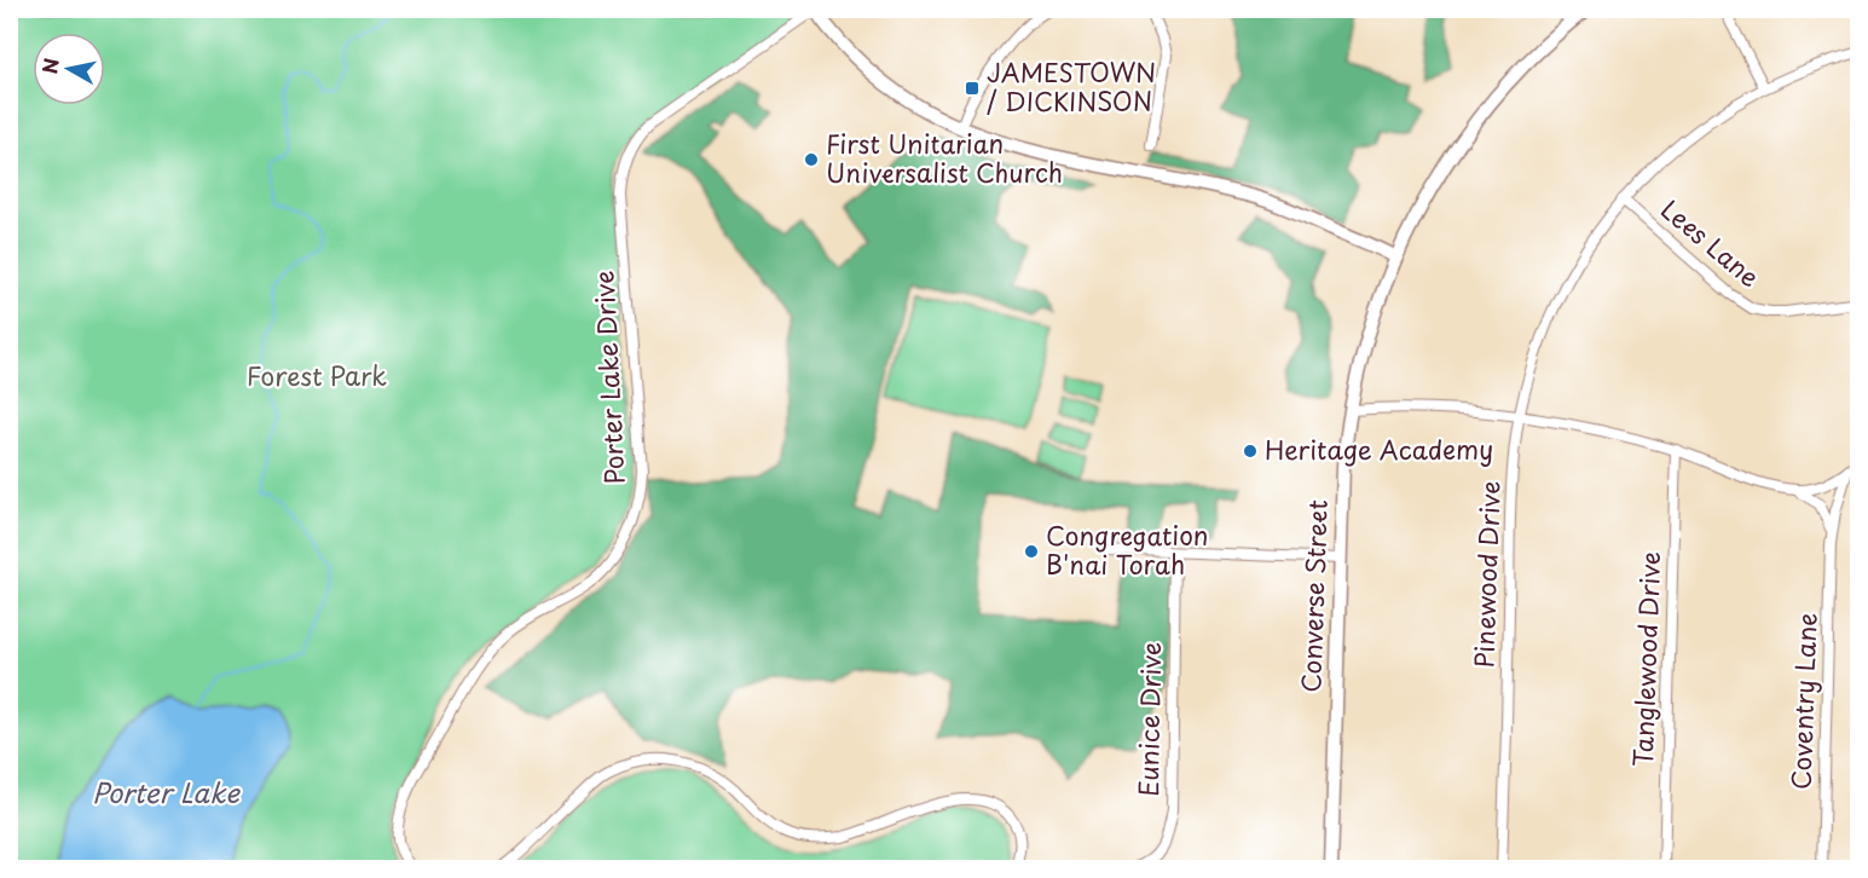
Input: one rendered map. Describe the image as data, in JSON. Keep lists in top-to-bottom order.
{
  "streets": {
    "main road": ["Converse Street"],
    "street": [
      "Lees Lane",
      "Porter Lake Drive",
      "Pinewood Drive",
      "Tanglewood Drive",
      "Coventry Lane",
      "Eunice Drive"
    ]
  },
  "crossings": [
    ["Lees Lane", "Pinewood Drive"]
  ],
  "water": ["Porter Lake"],
  "parks": ["Forest Park"],
  "places": {
    "transit": ["JAMESTOWN / DICKINSON"],
    "other": ["First Unitarian Universalist Church", "Heritage Academy", "Congregation B'nai Torah"]
  },
  "north": "left"
}
